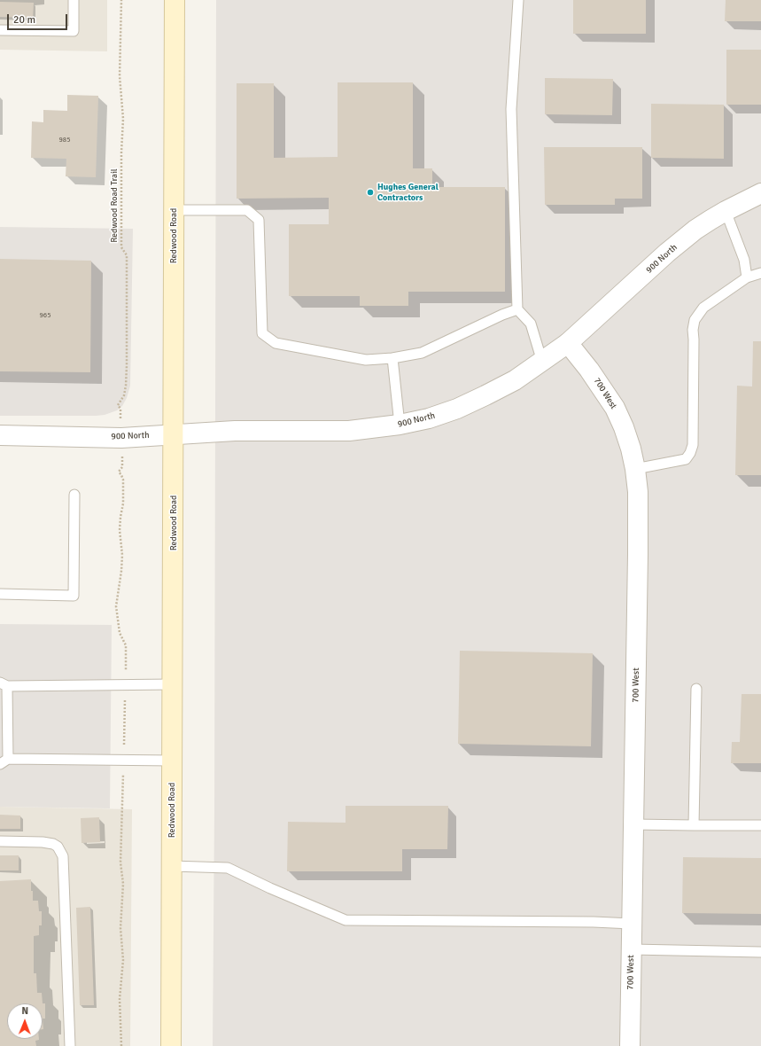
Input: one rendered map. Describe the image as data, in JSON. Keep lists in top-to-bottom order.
{
  "streets": {
    "main road": ["Redwood Road"],
    "street": ["900 North", "700 West"],
    "path": ["Redwood Road Trail"]
  },
  "crossings": [
    ["Redwood Road", "900 North"],
    ["900 North", "700 West"]
  ],
  "places": ["Hughes General Contractors"],
  "house_numbers": ["985", "965"],
  "scale_bar": "20 m",
  "north": "top"
}
